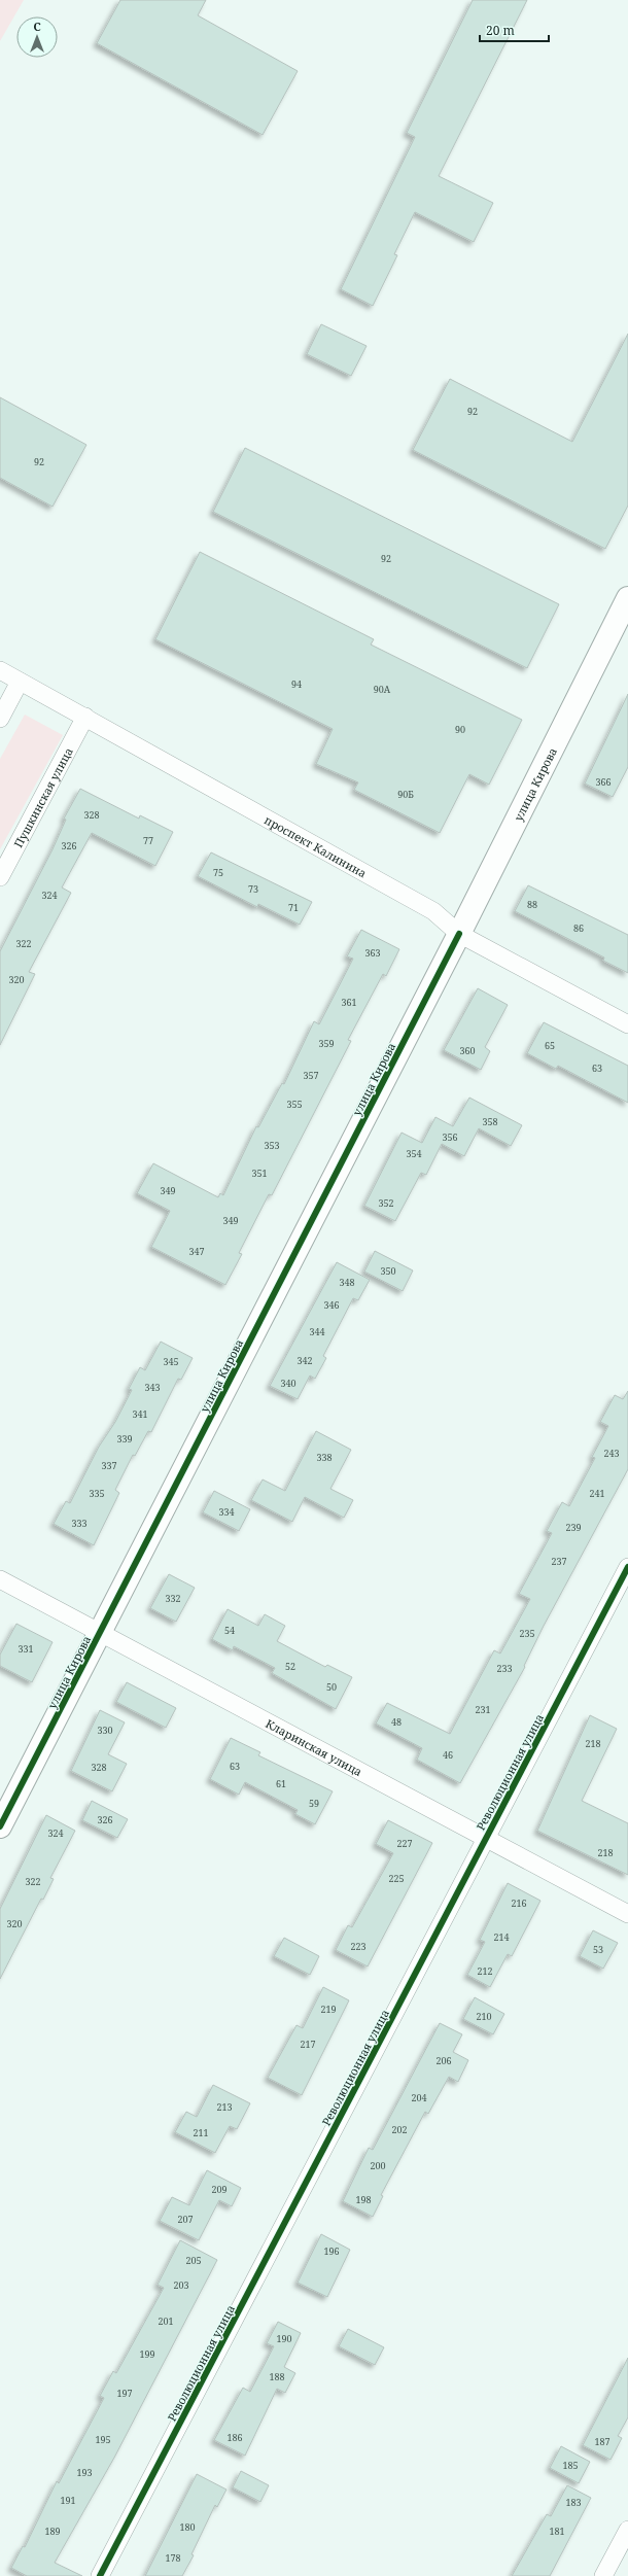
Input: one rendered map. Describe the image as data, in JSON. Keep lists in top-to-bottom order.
{
  "streets": {
    "street": [
      "улица Кирова",
      "Пушкинская улица",
      "проспект Калинина",
      "Кларинская улица",
      "Революционная улица"
    ]
  },
  "crossings": [
    ["улица Кирова", "проспект Калинина"],
    ["улица Кирова", "Кларинская улица"],
    ["Пушкинская улица", "проспект Калинина"],
    ["Кларинская улица", "Революционная улица"]
  ],
  "house_numbers": [
    "92",
    "92",
    "92",
    "94",
    "90А",
    "90",
    "366",
    "90Б",
    "328",
    "77",
    "326",
    "75",
    "73",
    "324",
    "88",
    "71",
    "86",
    "322",
    "363",
    "320",
    "361",
    "359",
    "65",
    "360",
    "63",
    "357",
    "355",
    "358",
    "356",
    "353",
    "354",
    "351",
    "349",
    "352",
    "349",
    "347",
    "350",
    "348",
    "346",
    "344",
    "342",
    "345",
    "340",
    "343",
    "341",
    "339",
    "243",
    "338",
    "337",
    "335",
    "241",
    "334",
    "333",
    "239",
    "237",
    "332",
    "54",
    "235",
    "331",
    "52",
    "233",
    "50",
    "231",
    "48",
    "330",
    "218",
    "46",
    "63",
    "328",
    "61",
    "59",
    "326",
    "324",
    "227",
    "218",
    "225",
    "322",
    "216",
    "320",
    "214",
    "223",
    "53",
    "212",
    "219",
    "210",
    "217",
    "206",
    "204",
    "213",
    "202",
    "211",
    "200",
    "209",
    "198",
    "207",
    "196",
    "205",
    "203",
    "201",
    "190",
    "199",
    "188",
    "197",
    "186",
    "195",
    "187",
    "185",
    "193",
    "191",
    "183",
    "180",
    "189",
    "181",
    "178"
  ],
  "scale_bar": "20 m",
  "north": "top"
}
